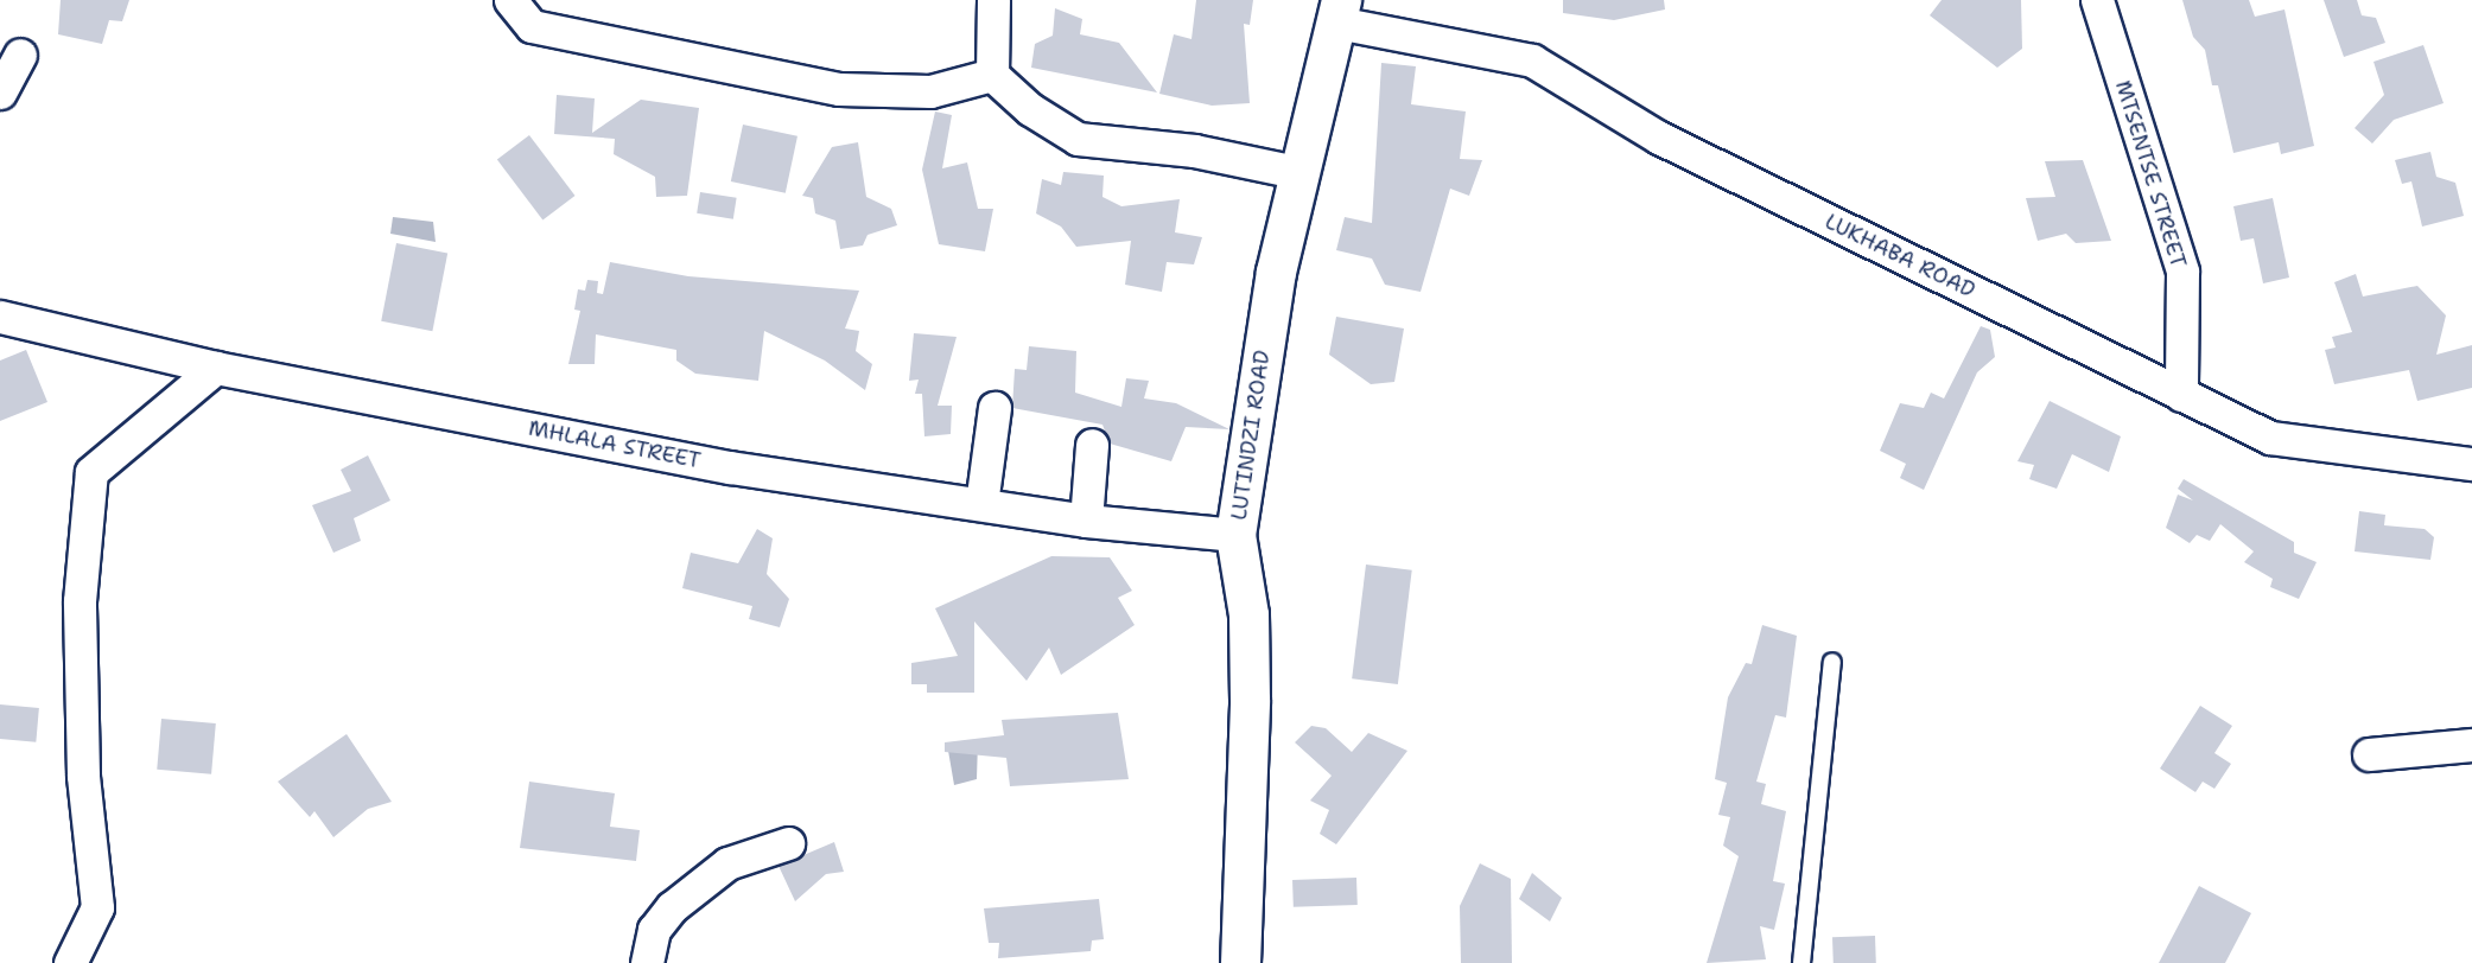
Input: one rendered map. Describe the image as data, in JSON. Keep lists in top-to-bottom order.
{
  "streets": {
    "street": [
      "MTSENTSE STREET",
      "LUKHABA ROAD",
      "LUTINDZI ROAD",
      "MHLALA STREET"
    ]
  },
  "crossings": [
    ["MTSENTSE STREET", "LUKHABA ROAD"],
    ["LUKHABA ROAD", "LUTINDZI ROAD"],
    ["LUTINDZI ROAD", "MHLALA STREET"]
  ]
}
